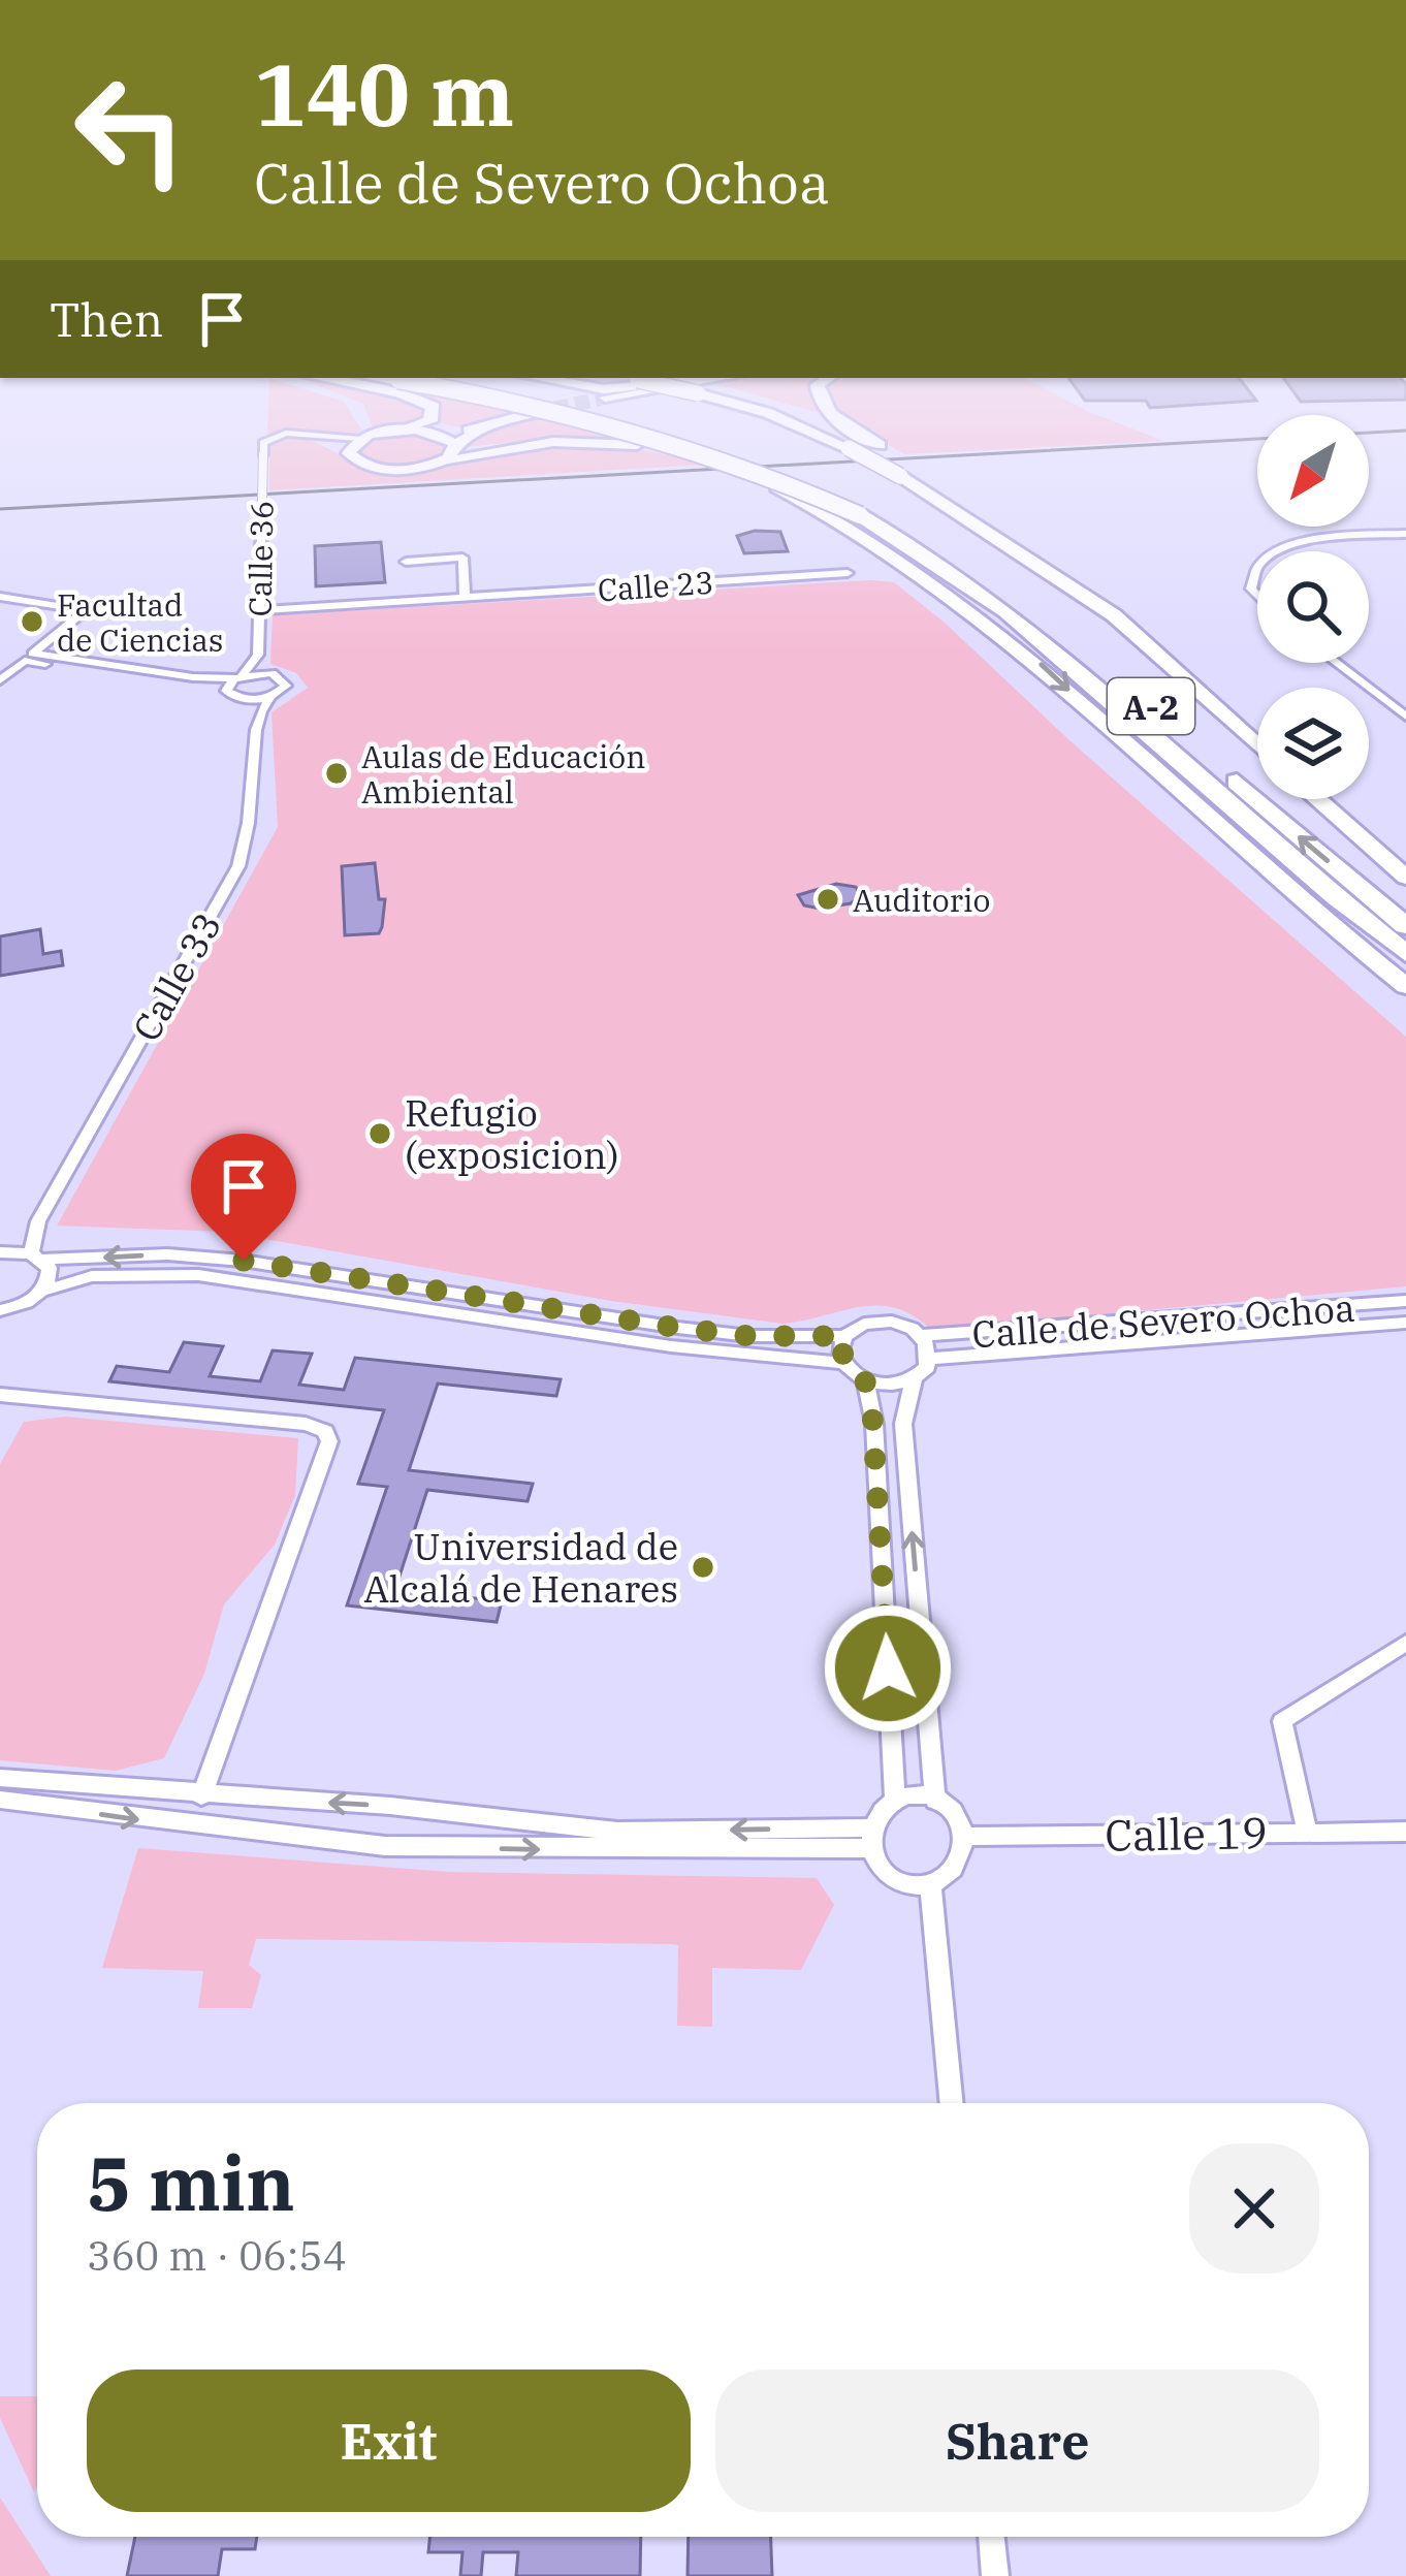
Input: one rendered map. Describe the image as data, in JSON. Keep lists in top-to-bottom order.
{
  "streets": {
    "highway": ["A-2"],
    "street": [
      "Calle 36",
      "Calle 23",
      "Calle 33",
      "Calle de Severo Ochoa",
      "Calle 19"
    ]
  },
  "crossings": [
    ["Calle 36", "Calle 23"]
  ],
  "places": [
    "Facultad de Ciencias",
    "Aulas de Educación Ambiental",
    "Auditorio",
    "Refugio (exposicion)",
    "Universidad de Alcalá de Henares"
  ],
  "north": "bottom left",
  "page": {
    "turn": ["140 m", "Calle de Severo Ochoa"],
    "then": "Then",
    "heading": ["5 min", "360 m · 06:54"],
    "buttons": ["Exit", "Share"]
  }
}
